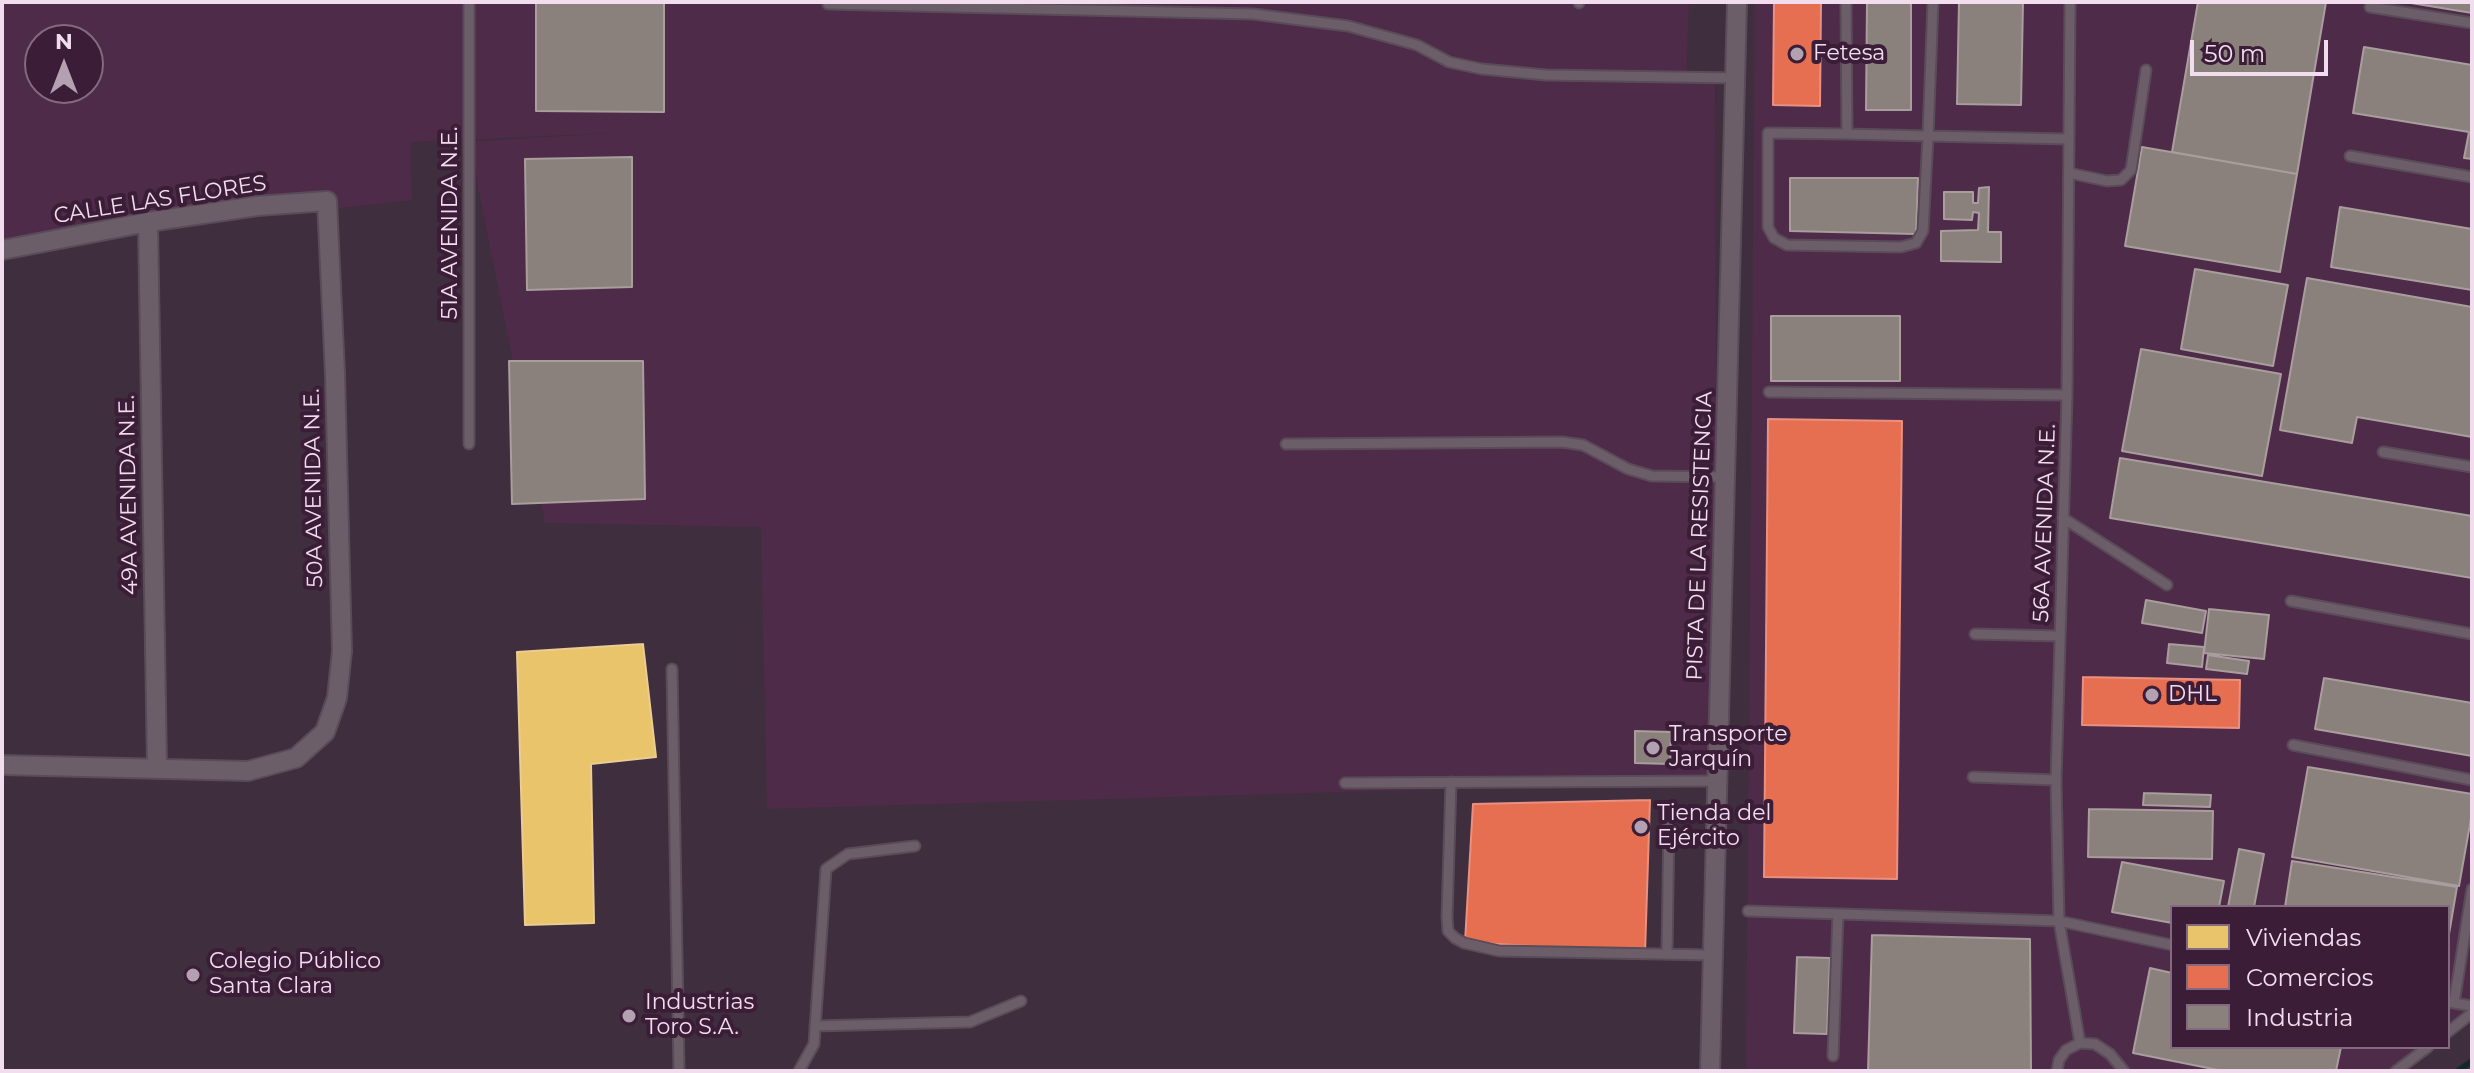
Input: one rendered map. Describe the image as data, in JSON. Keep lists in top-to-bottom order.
{
  "streets": {
    "street": [
      "CALLE LAS FLORES",
      "50A AVENIDA N.E.",
      "49A AVENIDA N.E.",
      "PISTA DE LA RESISTENCIA"
    ],
    "lane": ["51A AVENIDA N.E.", "56A AVENIDA N.E."]
  },
  "crossings": [
    ["CALLE LAS FLORES", "50A AVENIDA N.E."],
    ["CALLE LAS FLORES", "49A AVENIDA N.E."],
    ["50A AVENIDA N.E.", "49A AVENIDA N.E."]
  ],
  "places": [
    "Fetesa",
    "DHL",
    "Transporte Jarquín",
    "Tienda del Ejército",
    "Colegio Público Santa Clara",
    "Industrias Toro S.A."
  ],
  "legend": ["Viviendas", "Comercios", "Industria"],
  "scale_bar": "50 m",
  "north": "top"
}
